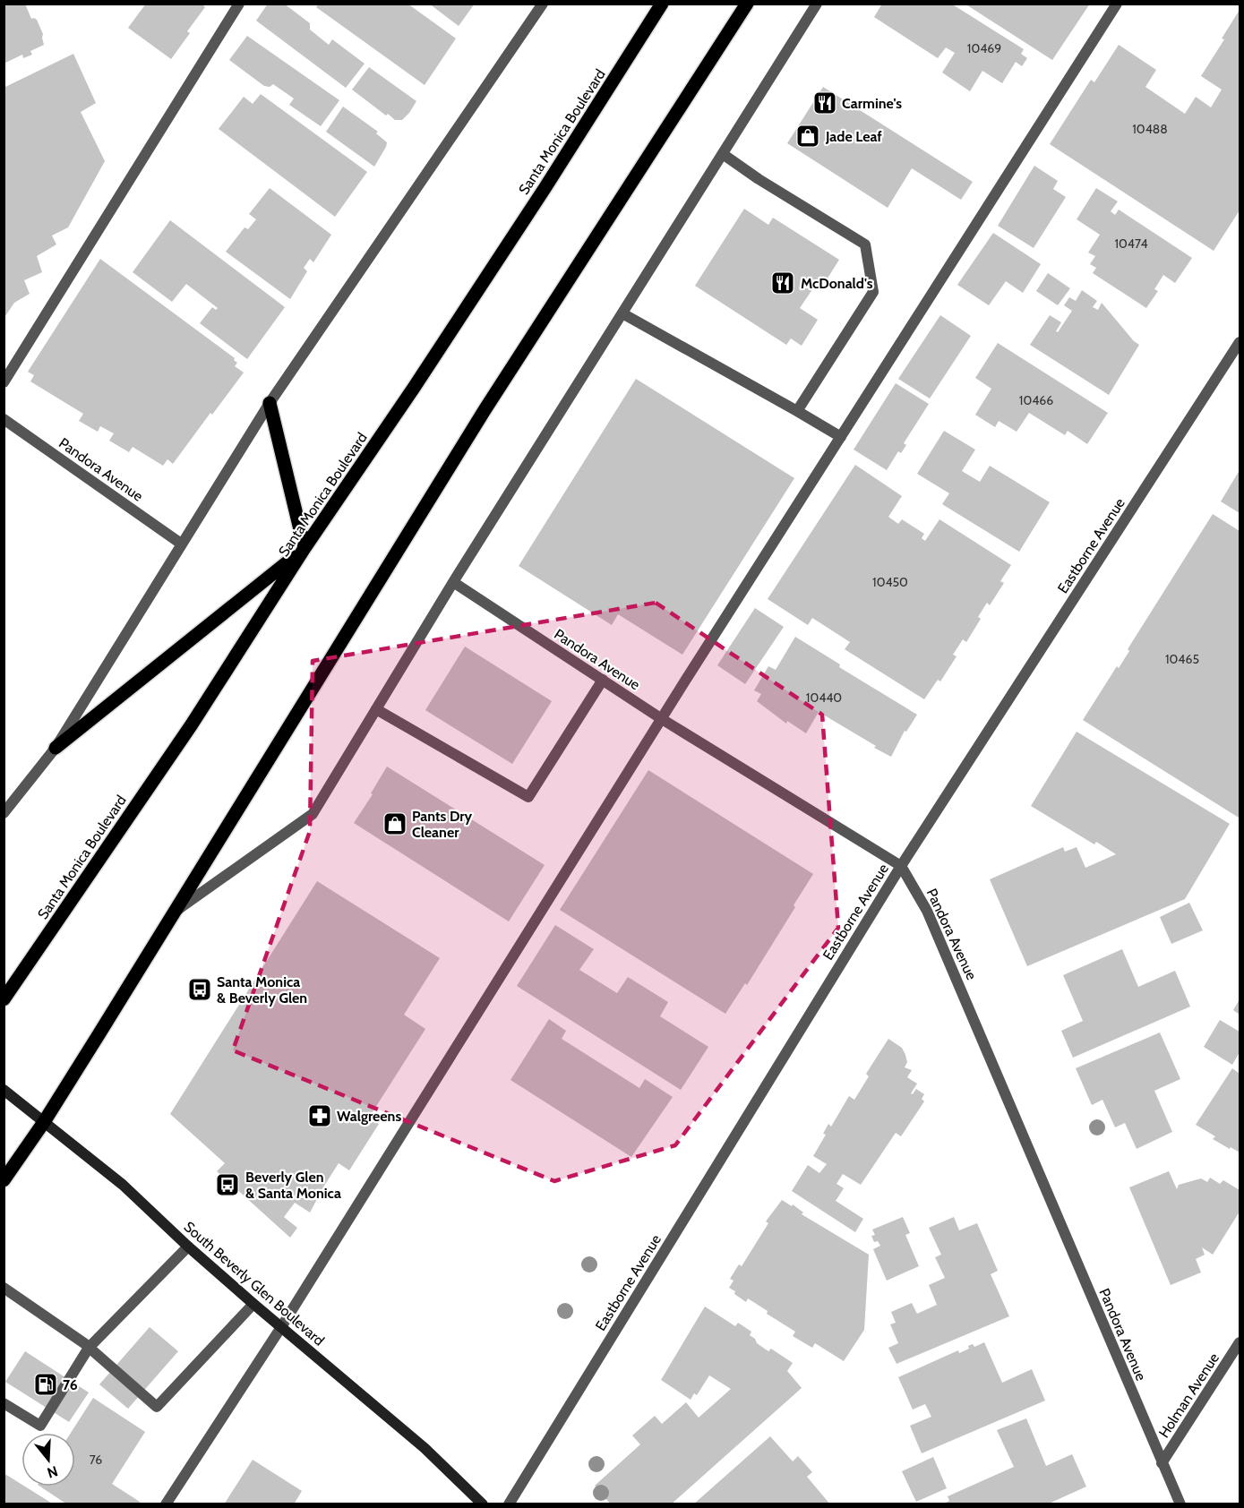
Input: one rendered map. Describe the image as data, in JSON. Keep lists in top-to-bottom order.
{
  "streets": {
    "main road": ["Santa Monica Boulevard", "South Beverly Glen Boulevard"],
    "street": ["Pandora Avenue", "Eastborne Avenue", "Holman Avenue"]
  },
  "crossings": [
    ["Pandora Avenue", "Eastborne Avenue"],
    ["Pandora Avenue", "Holman Avenue"]
  ],
  "places": {
    "restaurant": ["Carmine's", "McDonald's"],
    "shop": ["Jade Leaf", "Pants Dry Cleaner"],
    "bus stop": ["Santa Monica & Beverly Glen", "Beverly Glen & Santa Monica"],
    "pharmacy": ["Walgreens"],
    "fuel station": ["76"]
  },
  "house_numbers": [
    "10469",
    "10488",
    "10474",
    "10466",
    "10450",
    "10465",
    "10440",
    "76"
  ],
  "north": "bottom"
}
